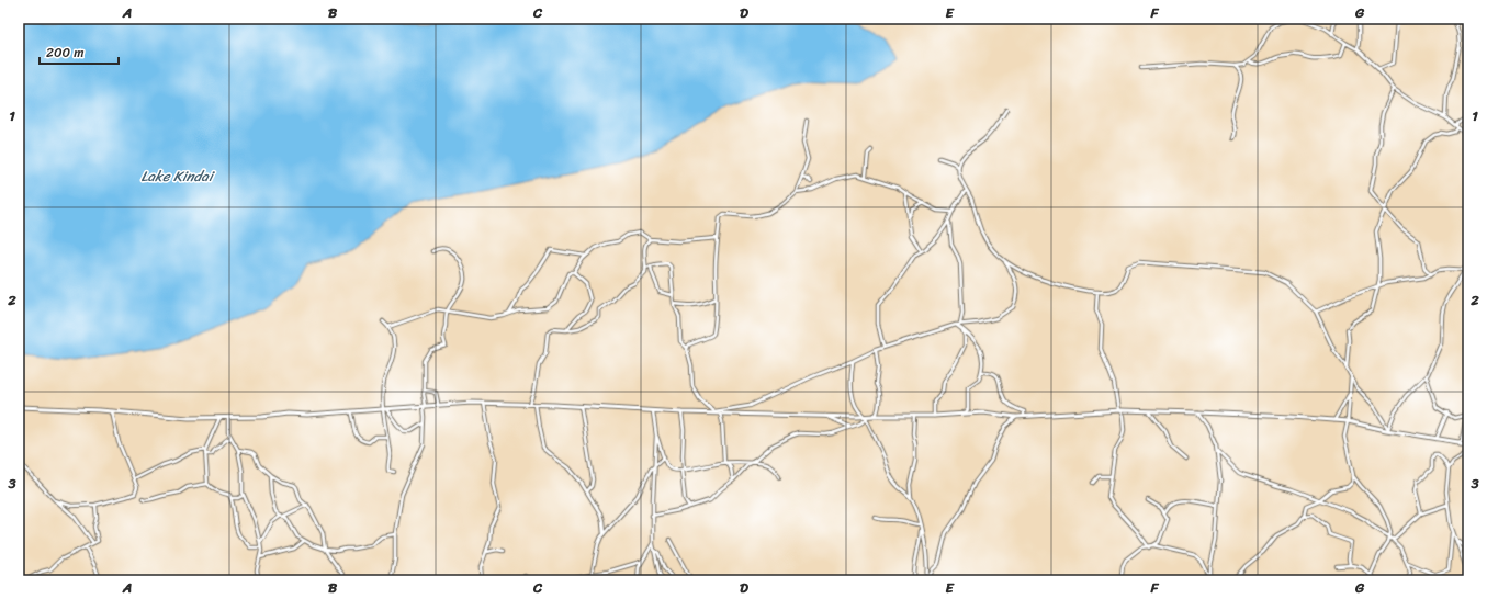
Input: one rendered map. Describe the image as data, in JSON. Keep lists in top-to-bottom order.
{
  "water": ["Lake Kindai"],
  "scale_bar": "200 m",
  "grid": {
    "columns": [
      "A",
      "B",
      "C",
      "D",
      "E",
      "F",
      "G"
    ],
    "rows": ["1", "2", "3"]
  }
}
